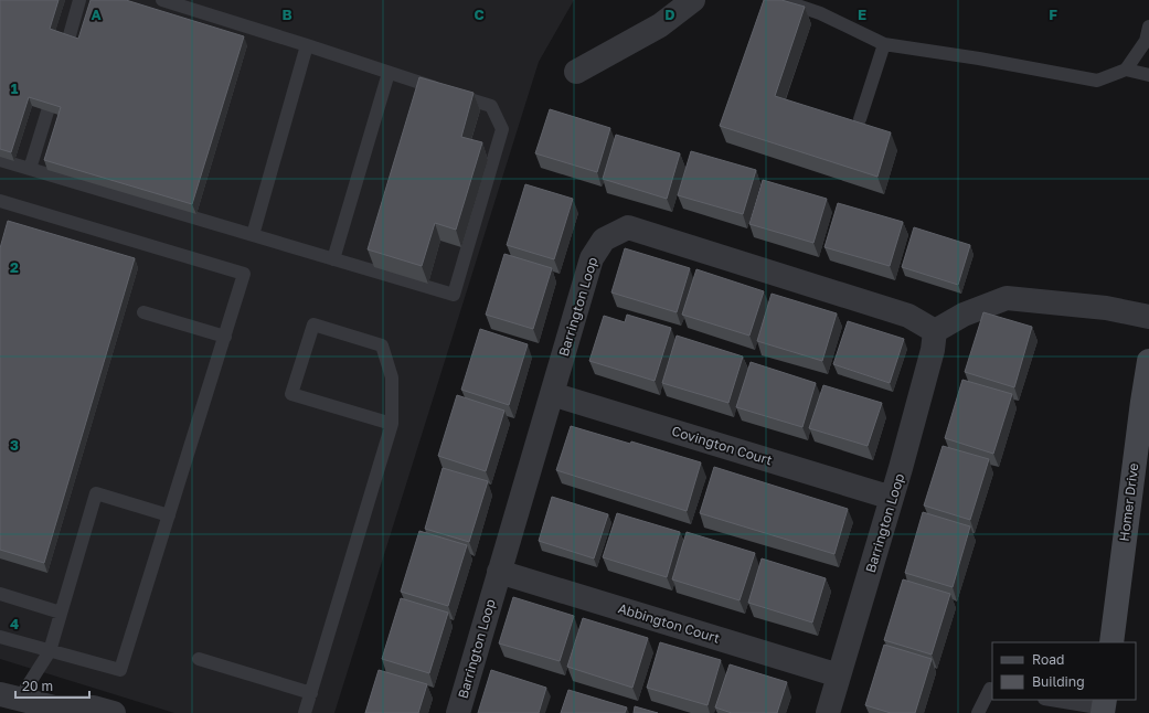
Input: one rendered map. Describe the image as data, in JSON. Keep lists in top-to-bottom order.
{
  "streets": {
    "main road": ["Homer Drive"],
    "street": ["Barrington Loop", "Covington Court", "Abbington Court"]
  },
  "crossings": [
    ["Barrington Loop", "Covington Court"],
    ["Barrington Loop", "Abbington Court"]
  ],
  "legend": ["Road", "Building"],
  "scale_bar": "20 m",
  "grid": {
    "columns": [
      "A",
      "B",
      "C",
      "D",
      "E",
      "F"
    ],
    "rows": [
      "1",
      "2",
      "3",
      "4"
    ]
  }
}
